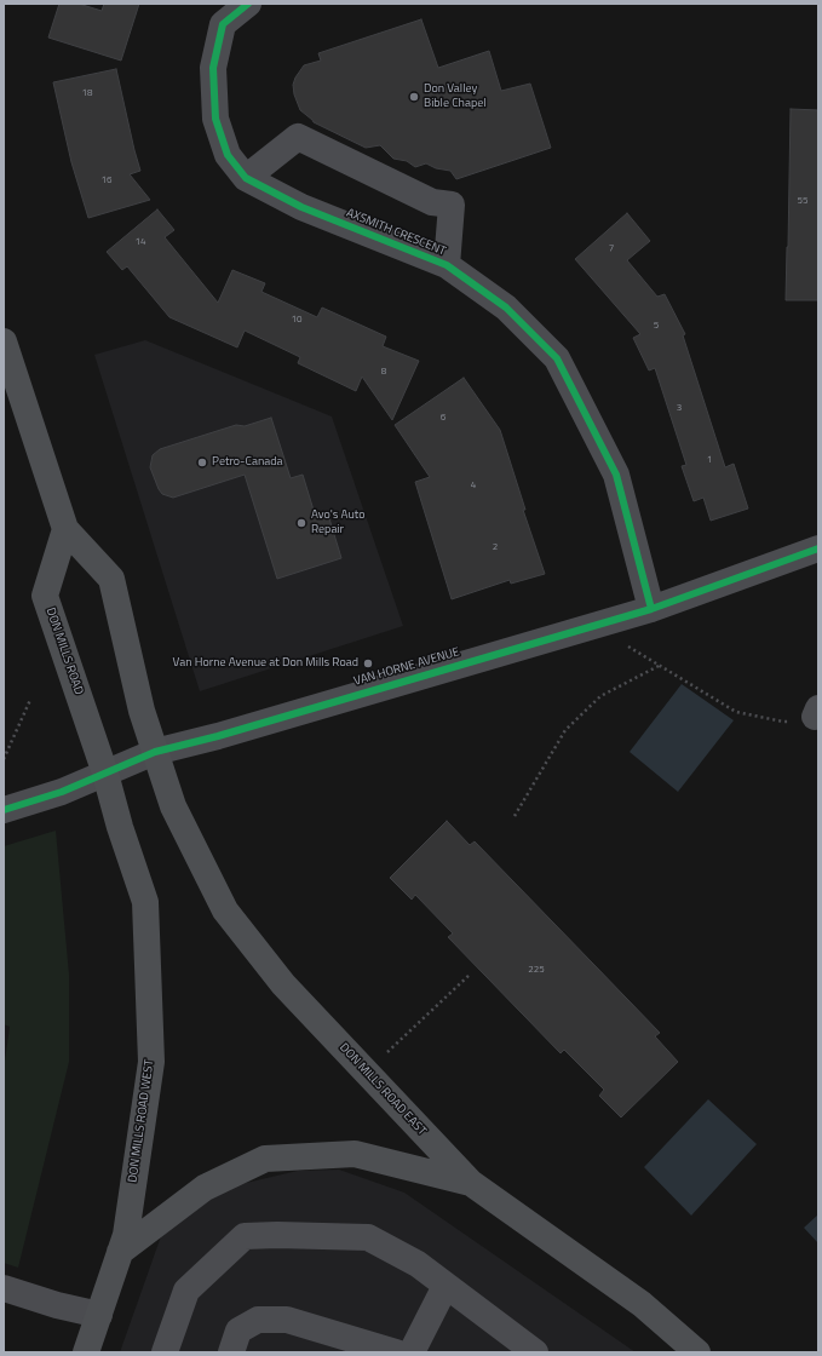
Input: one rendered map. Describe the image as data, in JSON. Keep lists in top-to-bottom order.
{
  "streets": {
    "main road": ["DON MILLS ROAD", "DON MILLS ROAD EAST", "DON MILLS ROAD WEST"],
    "street": ["AXSMITH CRESCENT", "VAN HORNE AVENUE"]
  },
  "crossings": [
    ["AXSMITH CRESCENT", "VAN HORNE AVENUE"],
    ["DON MILLS ROAD", "VAN HORNE AVENUE"],
    ["DON MILLS ROAD", "DON MILLS ROAD WEST"],
    ["VAN HORNE AVENUE", "DON MILLS ROAD EAST"],
    ["VAN HORNE AVENUE", "DON MILLS ROAD WEST"]
  ],
  "places": [
    "Don Valley Bible Chapel",
    "Petro-Canada",
    "Avo's Auto Repair",
    "Van Horne Avenue at Don Mills Road"
  ],
  "house_numbers": [
    "18",
    "16",
    "55",
    "14",
    "7",
    "10",
    "5",
    "8",
    "3",
    "6",
    "1",
    "4",
    "2",
    "225"
  ]
}
